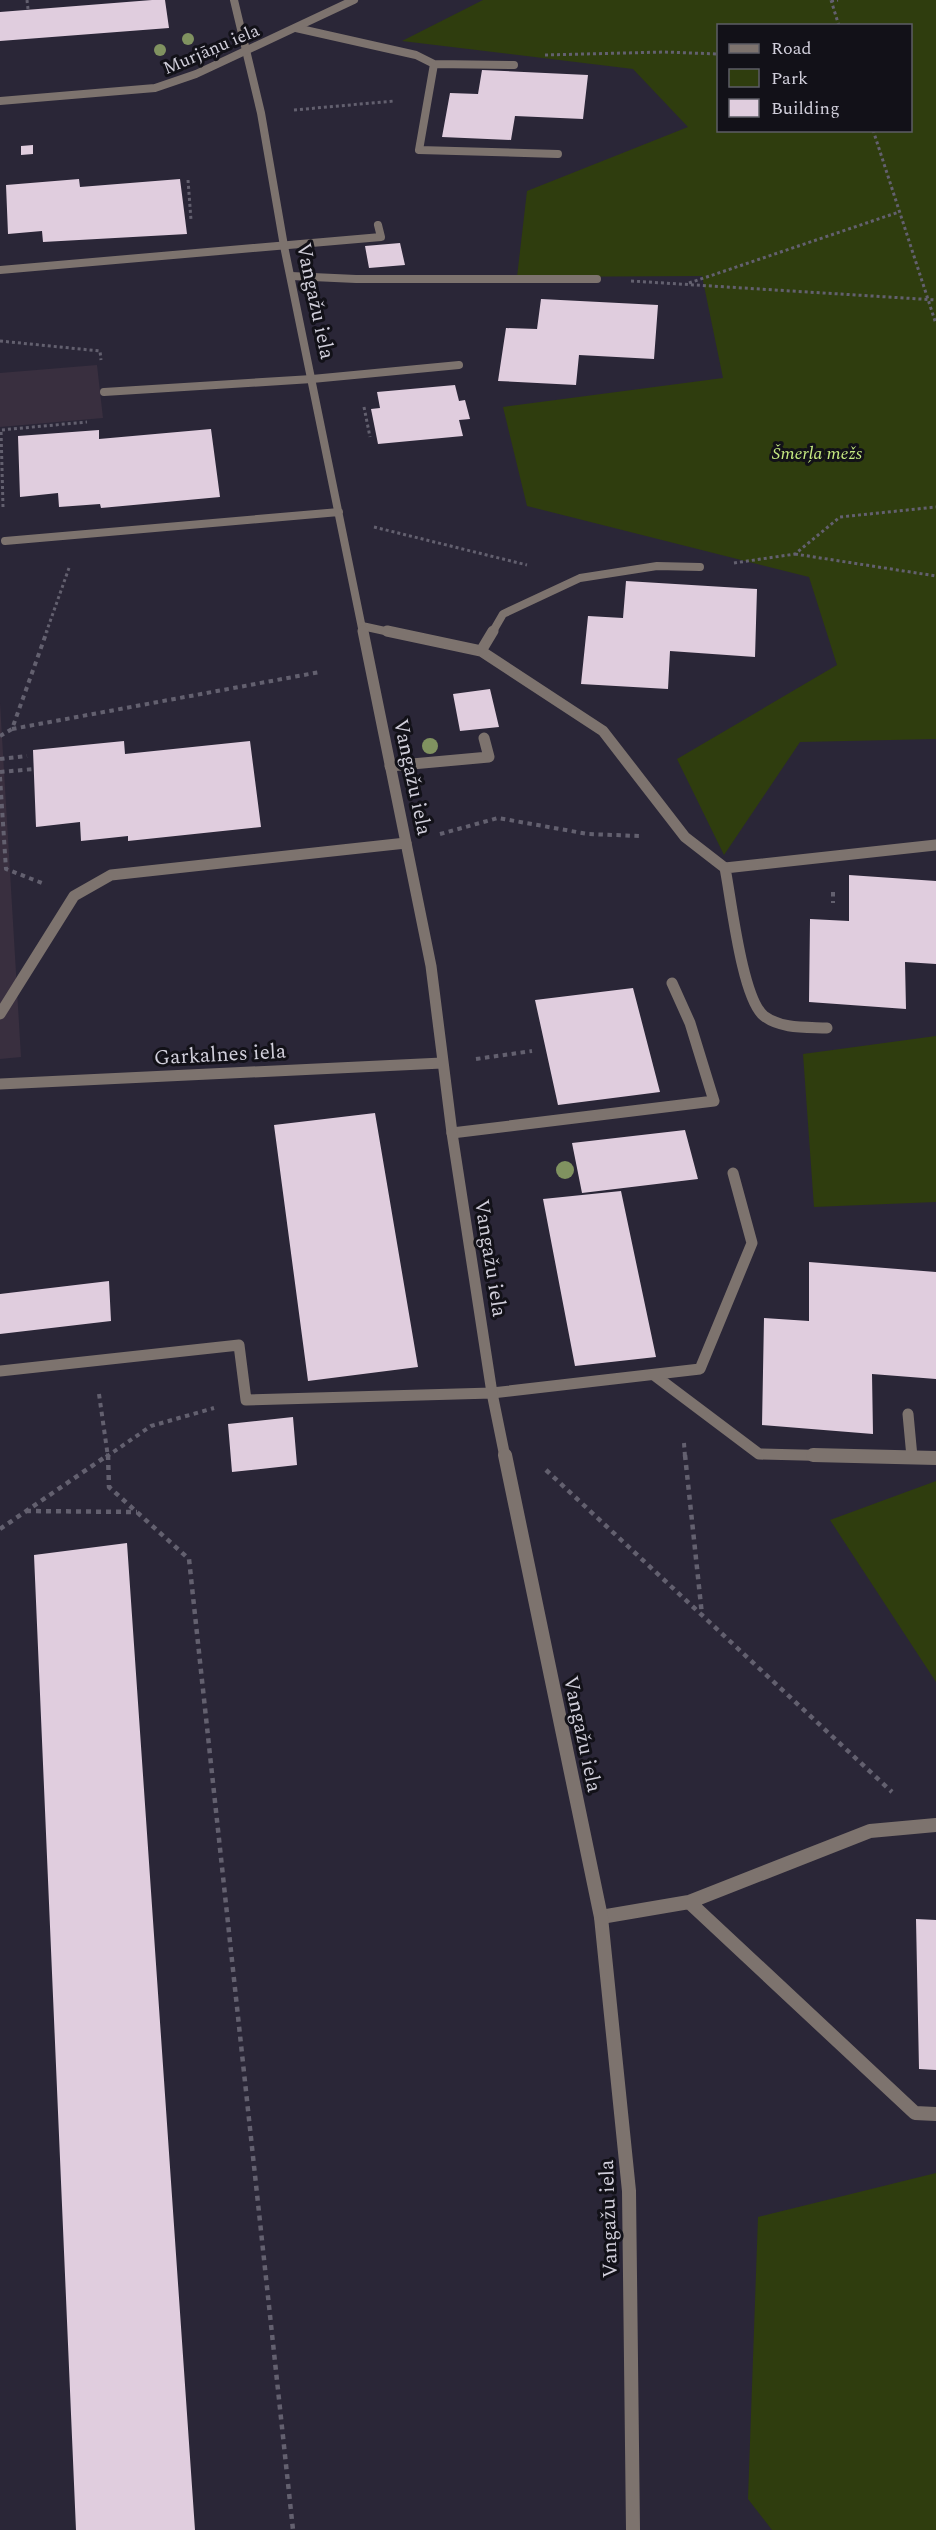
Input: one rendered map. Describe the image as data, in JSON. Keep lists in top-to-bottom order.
{
  "streets": {
    "street": ["Murjāņu iela", "Vangažu iela", "Garkalnes iela"]
  },
  "crossings": [
    ["Murjāņu iela", "Vangažu iela"],
    ["Vangažu iela", "Garkalnes iela"]
  ],
  "parks": ["Šmerļa mežs"],
  "legend": ["Road", "Park", "Building"]
}
